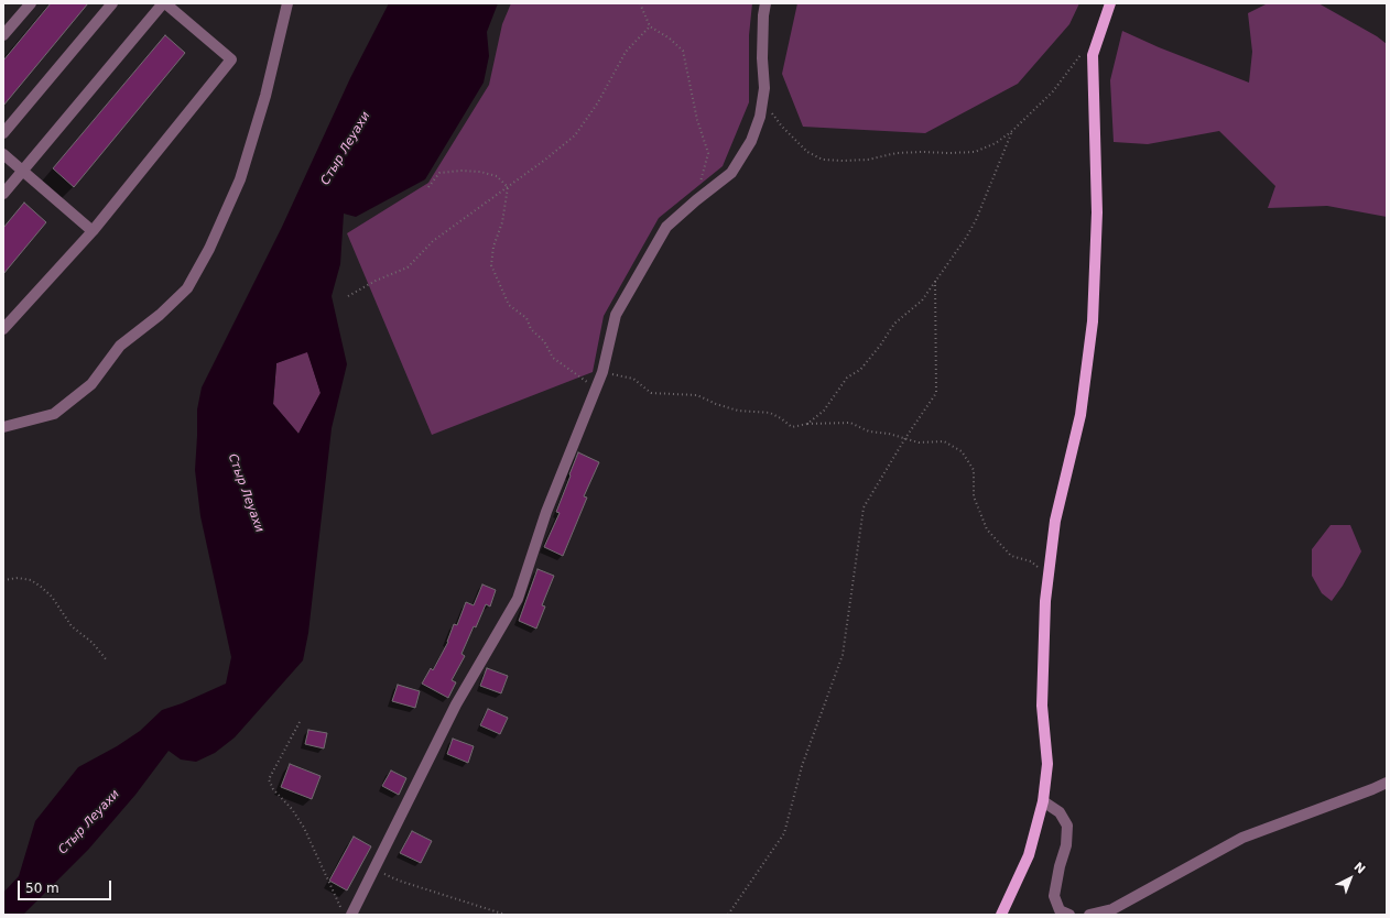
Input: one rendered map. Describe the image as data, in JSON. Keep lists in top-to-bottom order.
{
  "water": ["Стыр Леуахи"],
  "scale_bar": "50 m",
  "north": "top right"
}
